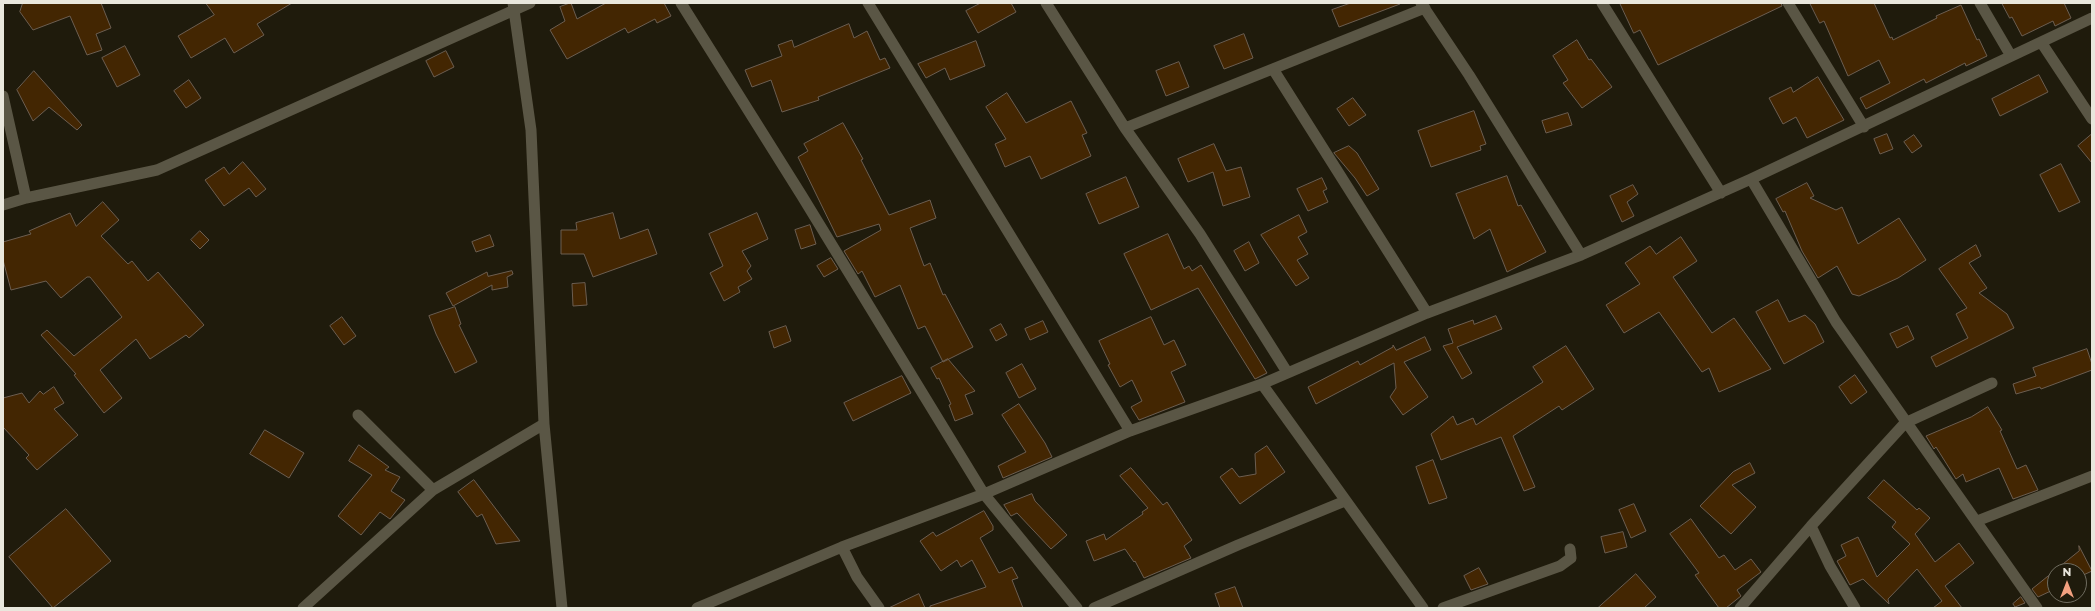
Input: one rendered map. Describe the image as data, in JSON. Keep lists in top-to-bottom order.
{
  "north": "top"
}
